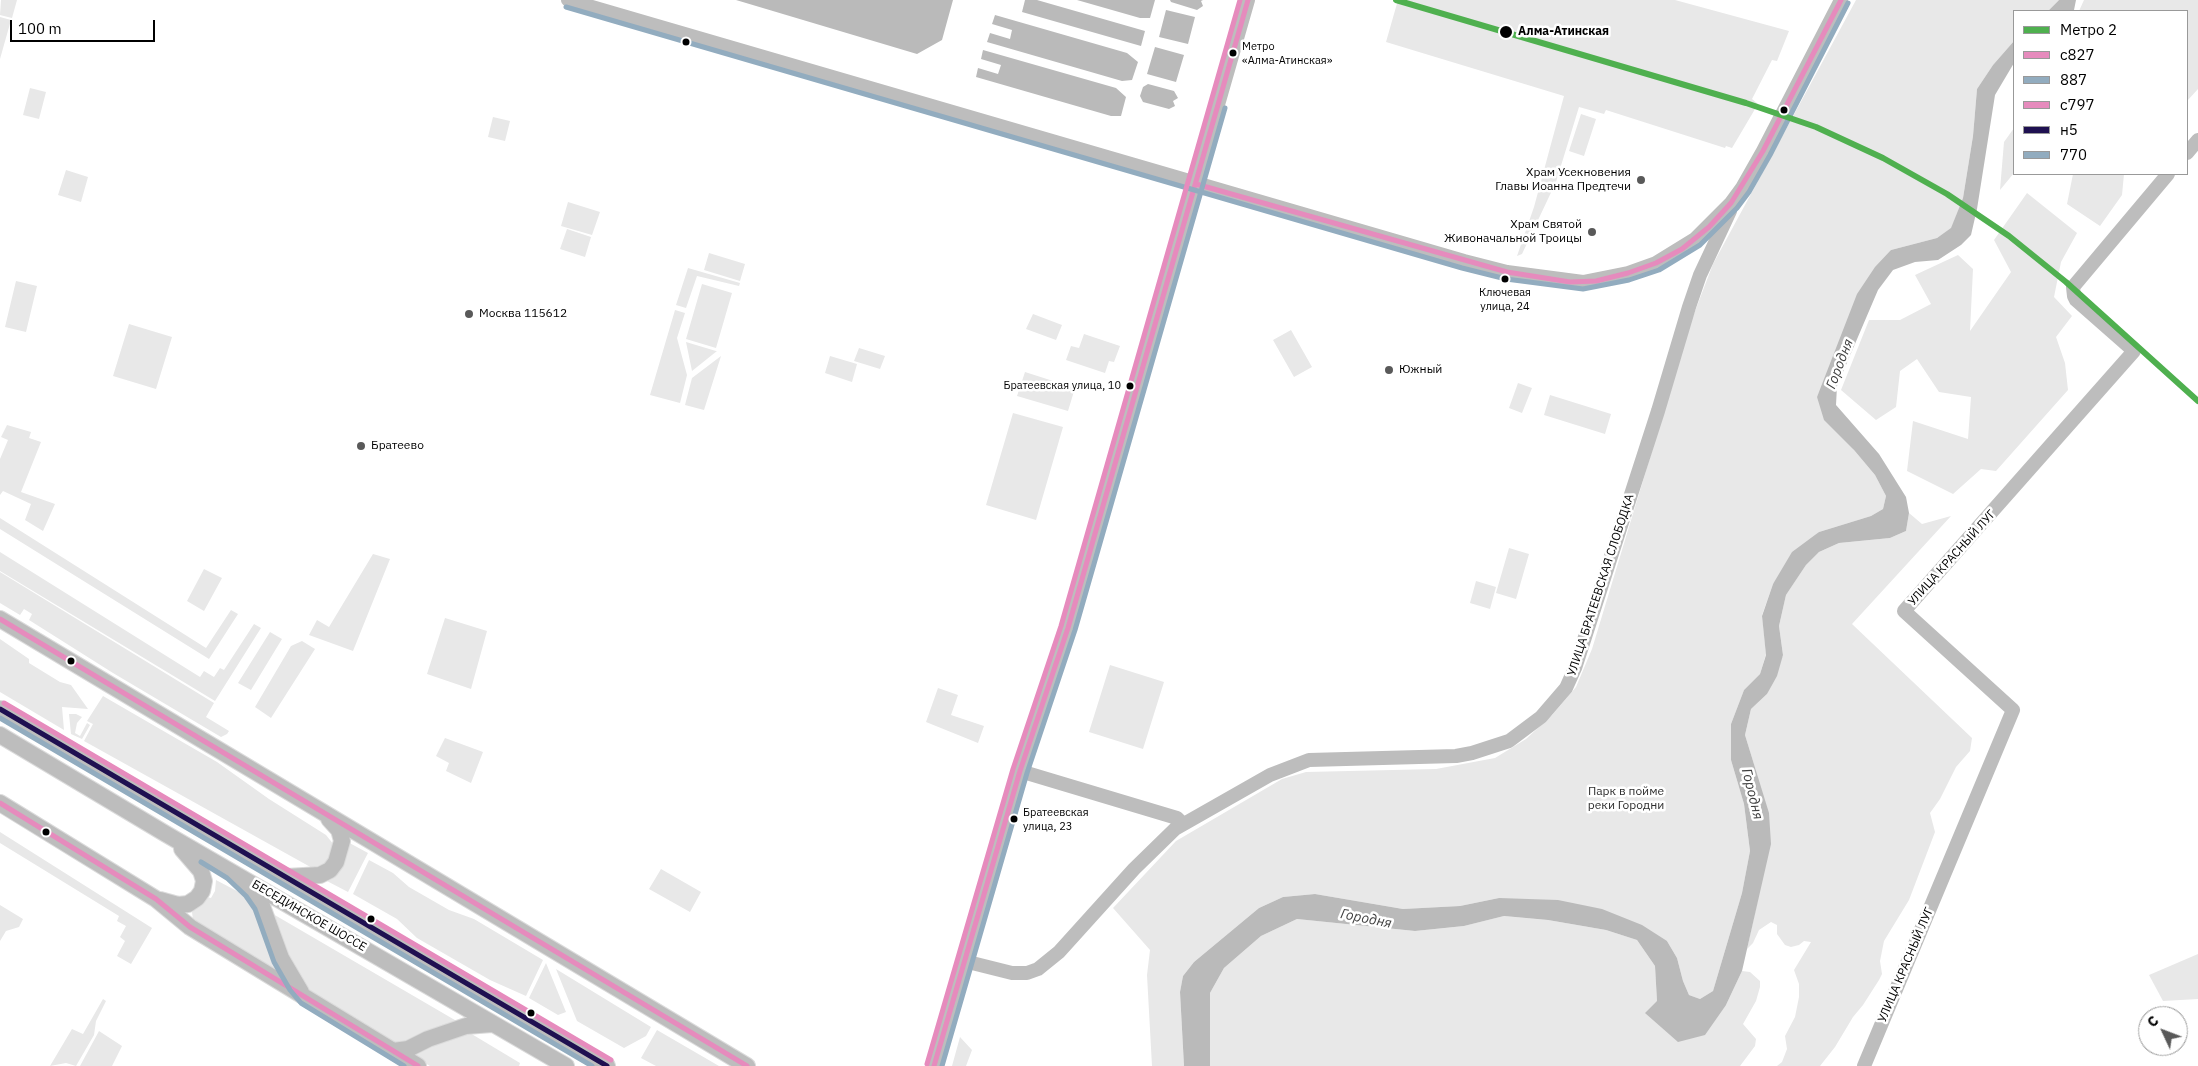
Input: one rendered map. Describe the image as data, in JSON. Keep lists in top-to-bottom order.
{
  "streets": {
    "main road": ["БЕСЕДИНСКОЕ ШОССЕ"],
    "street": ["УЛИЦА КРАСНЫЙ ЛУГ", "УЛИЦА БРАТЕЕВСКАЯ СЛОБОДКА"]
  },
  "water": ["Городня"],
  "parks": ["Парк в пойме реки Городни"],
  "places": [
    "Алма-Атинская",
    "Метро «Алма-Атинская»",
    "Храм Усекновения Главы Иоанна Предтечи",
    "Храм Святой Живоначальной Троицы",
    "Ключевая улица, 24",
    "Москва 115612",
    "Южный",
    "Братеевская улица, 10",
    "Братеево",
    "Братеевская улица, 23"
  ],
  "lines": [
    "metro line 2",
    "transit line с827",
    "transit line с797",
    "transit line 887",
    "transit line н5",
    "transit line 770"
  ],
  "legend": [
    "Метро 2",
    "с827",
    "887",
    "с797",
    "н5",
    "770"
  ],
  "scale_bar": "100 m",
  "north": "top left"
}
